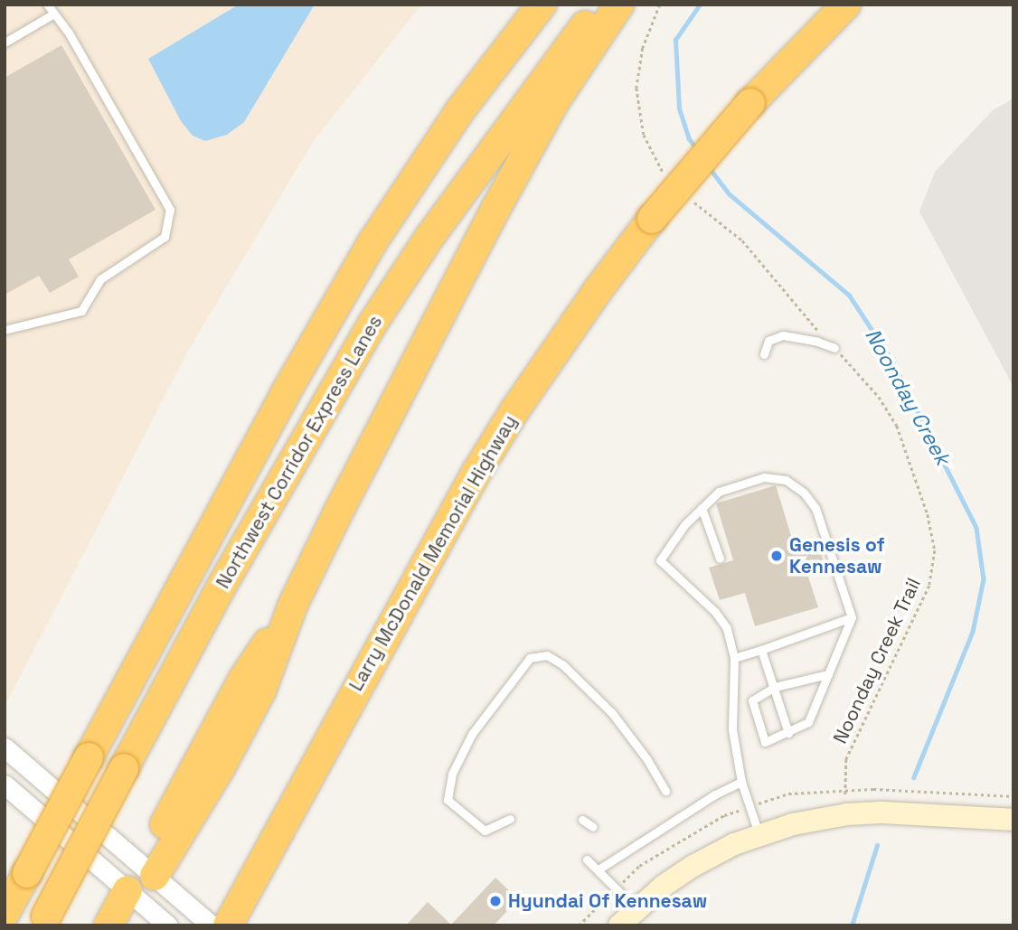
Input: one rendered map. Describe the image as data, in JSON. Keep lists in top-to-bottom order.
{
  "streets": {
    "highway": ["Northwest Corridor Express Lanes", "Larry McDonald Memorial Highway"],
    "path": ["Noonday Creek Trail"]
  },
  "water": ["Noonday Creek"],
  "places": ["Genesis of Kennesaw", "Hyundai Of Kennesaw"]
}
